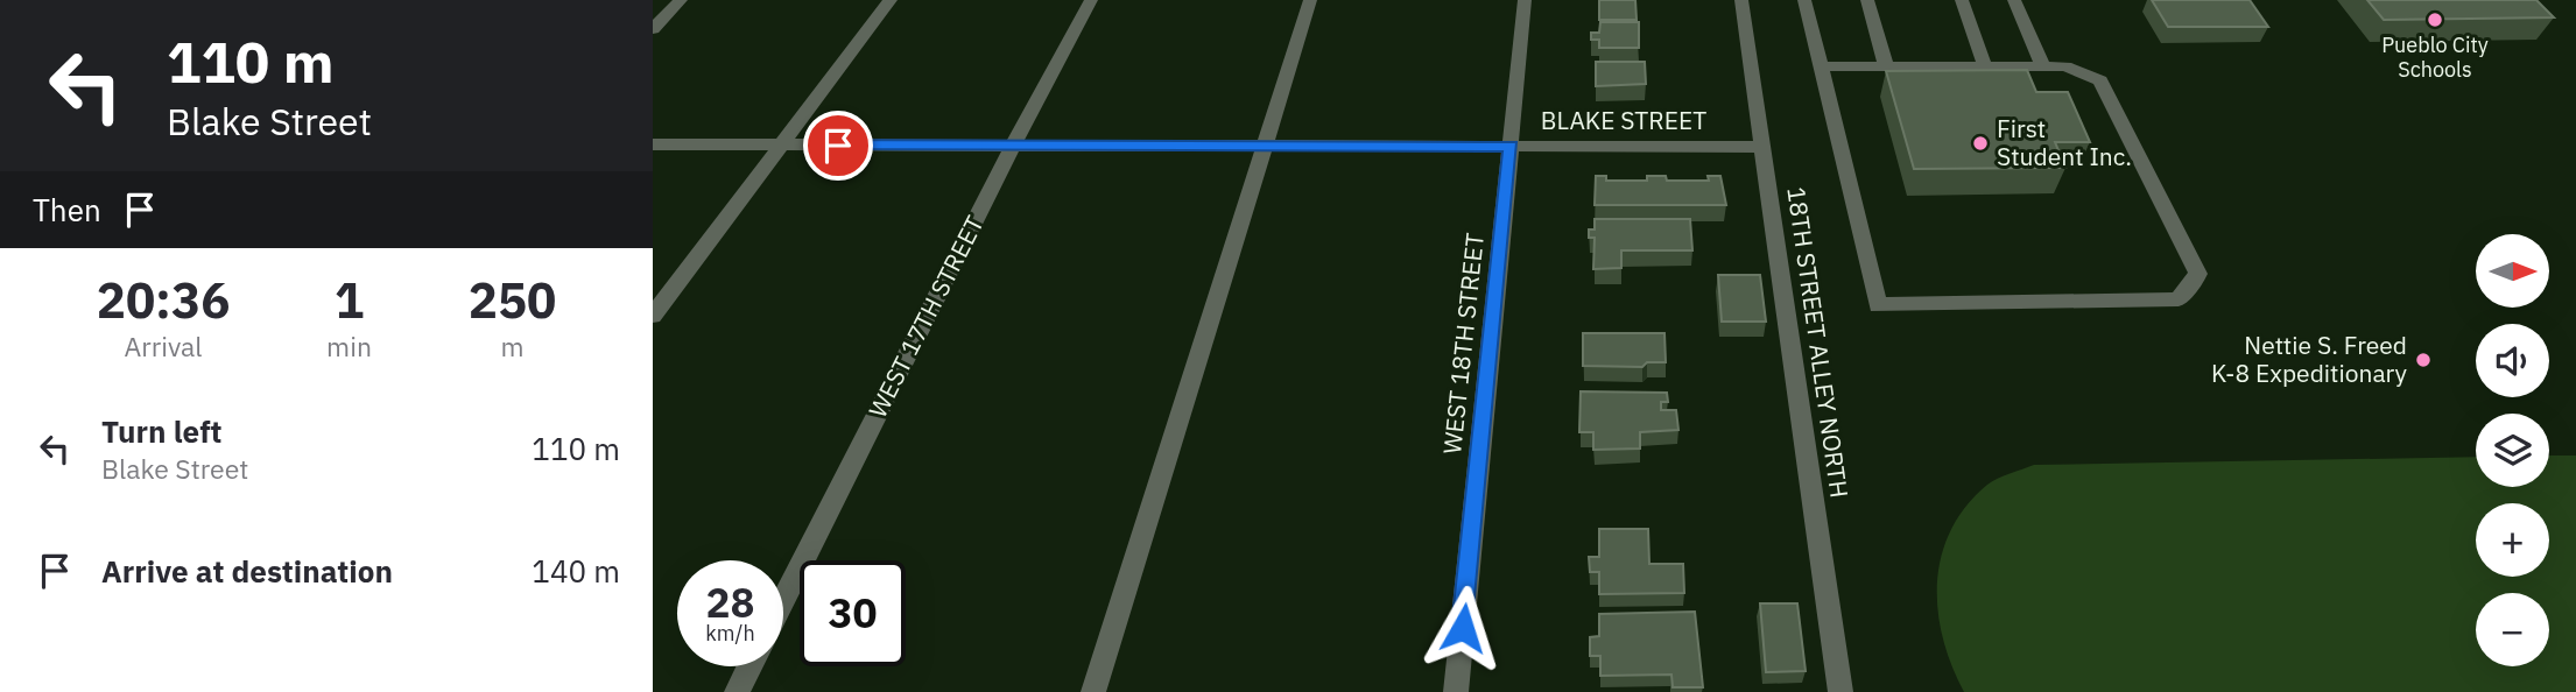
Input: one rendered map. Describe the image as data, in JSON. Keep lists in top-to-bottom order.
{
  "streets": {
    "street": [
      "BLAKE STREET",
      "WEST 17TH STREET",
      "18TH STREET ALLEY NORTH",
      "WEST 18TH STREET"
    ]
  },
  "crossings": [
    ["BLAKE STREET", "WEST 17TH STREET"],
    ["BLAKE STREET", "18TH STREET ALLEY NORTH"],
    ["BLAKE STREET", "WEST 18TH STREET"]
  ],
  "places": ["Pueblo City Schools", "First Student Inc.", "Nettie S. Freed K-8 Expeditionary"],
  "north": "right",
  "page": {
    "turn": ["110 m", "Blake Street"],
    "then": "Then",
    "map_buttons": ["+", "−"],
    "eta": [
      "20:36",
      "Arrival",
      "1",
      "min",
      "250",
      "m"
    ],
    "list": [
      {
        "name": "Turn left",
        "note": "Blake Street",
        "value": "110 m"
      },
      {
        "name": "Arrive at destination",
        "value": "140 m"
      }
    ],
    "speed": "28 km/h",
    "limit": "30"
  }
}
